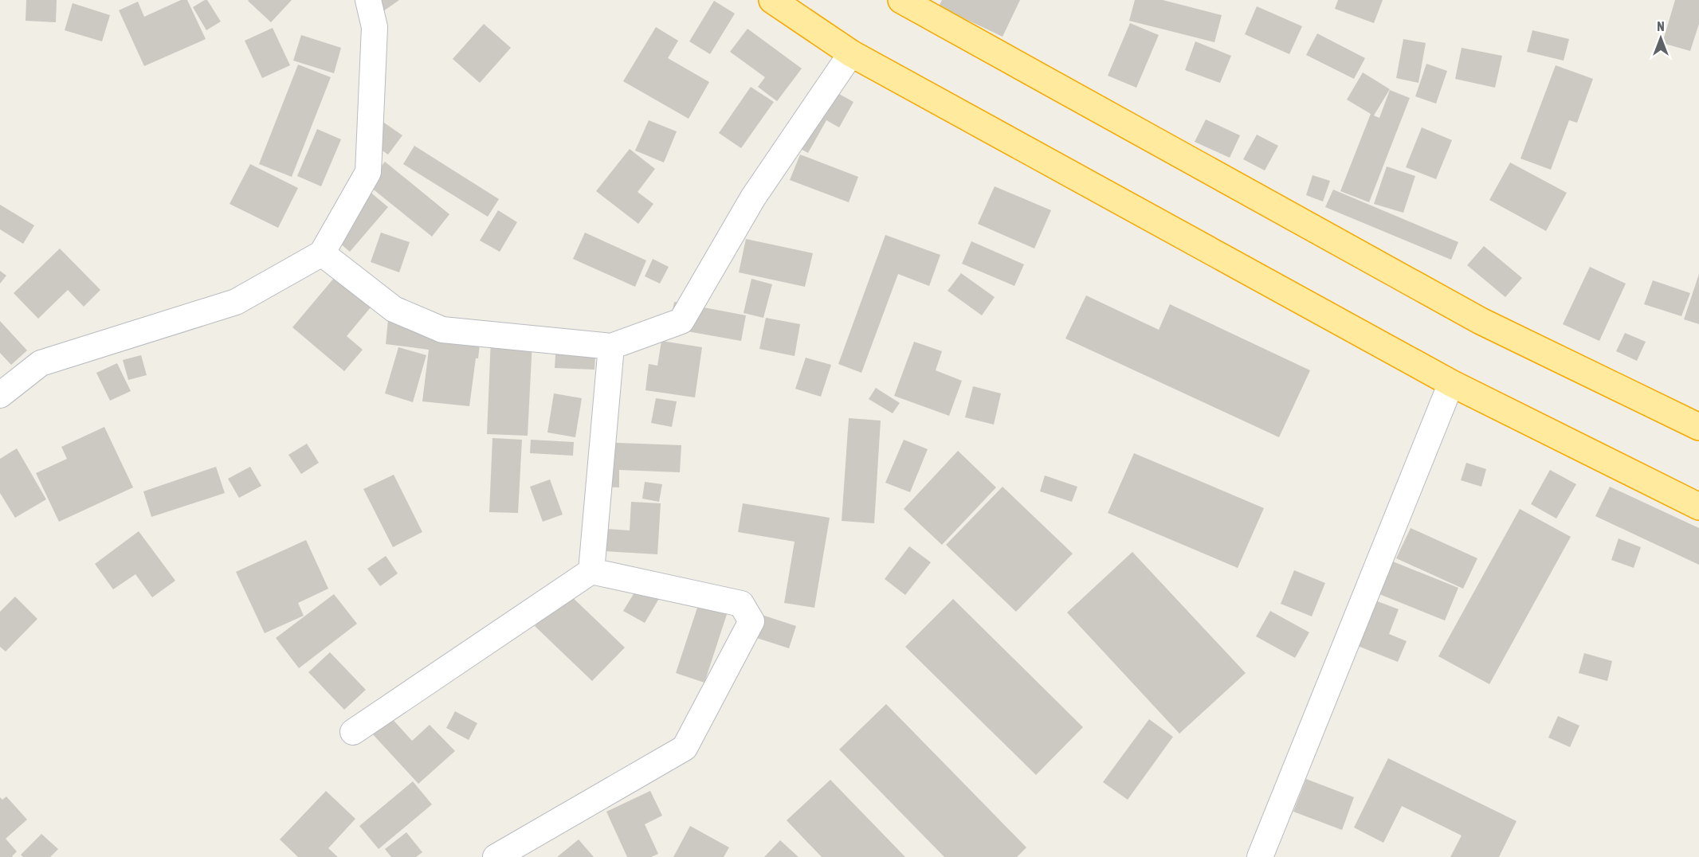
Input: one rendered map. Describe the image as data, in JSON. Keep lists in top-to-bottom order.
{
  "north": "top"
}
